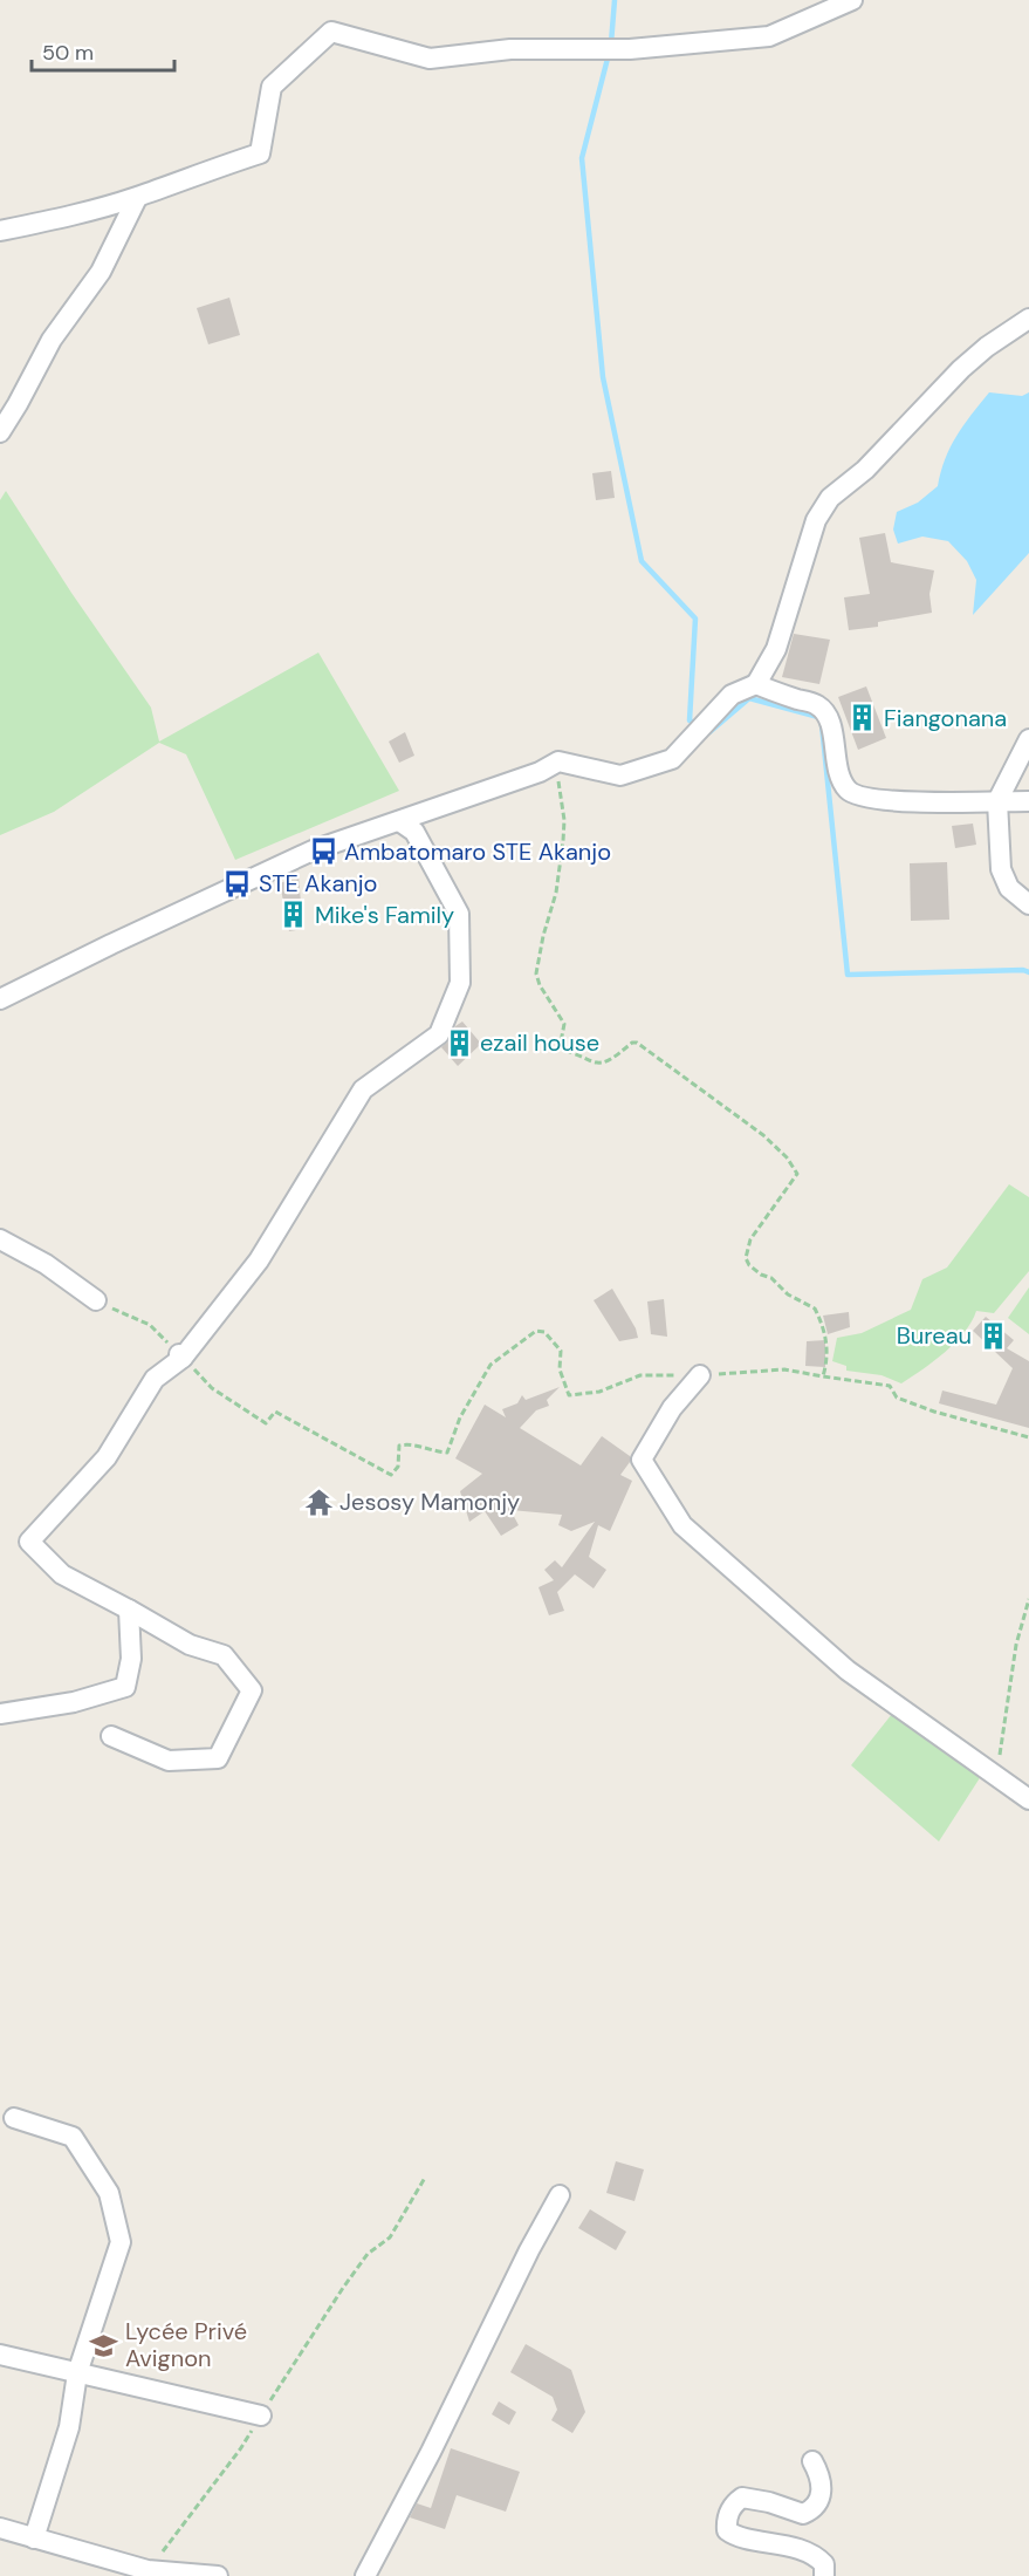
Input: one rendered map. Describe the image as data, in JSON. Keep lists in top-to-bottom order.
{
  "places": {
    "building": [
      "Fiangonana",
      "Mike's Family",
      "ezail house",
      "Bureau"
    ],
    "bus stop": ["Ambatomaro STE Akanjo", "STE Akanjo"],
    "temple": ["Jesosy Mamonjy"],
    "school or university": ["Lycée Privé Avignon"]
  },
  "scale_bar": "50 m"
}
